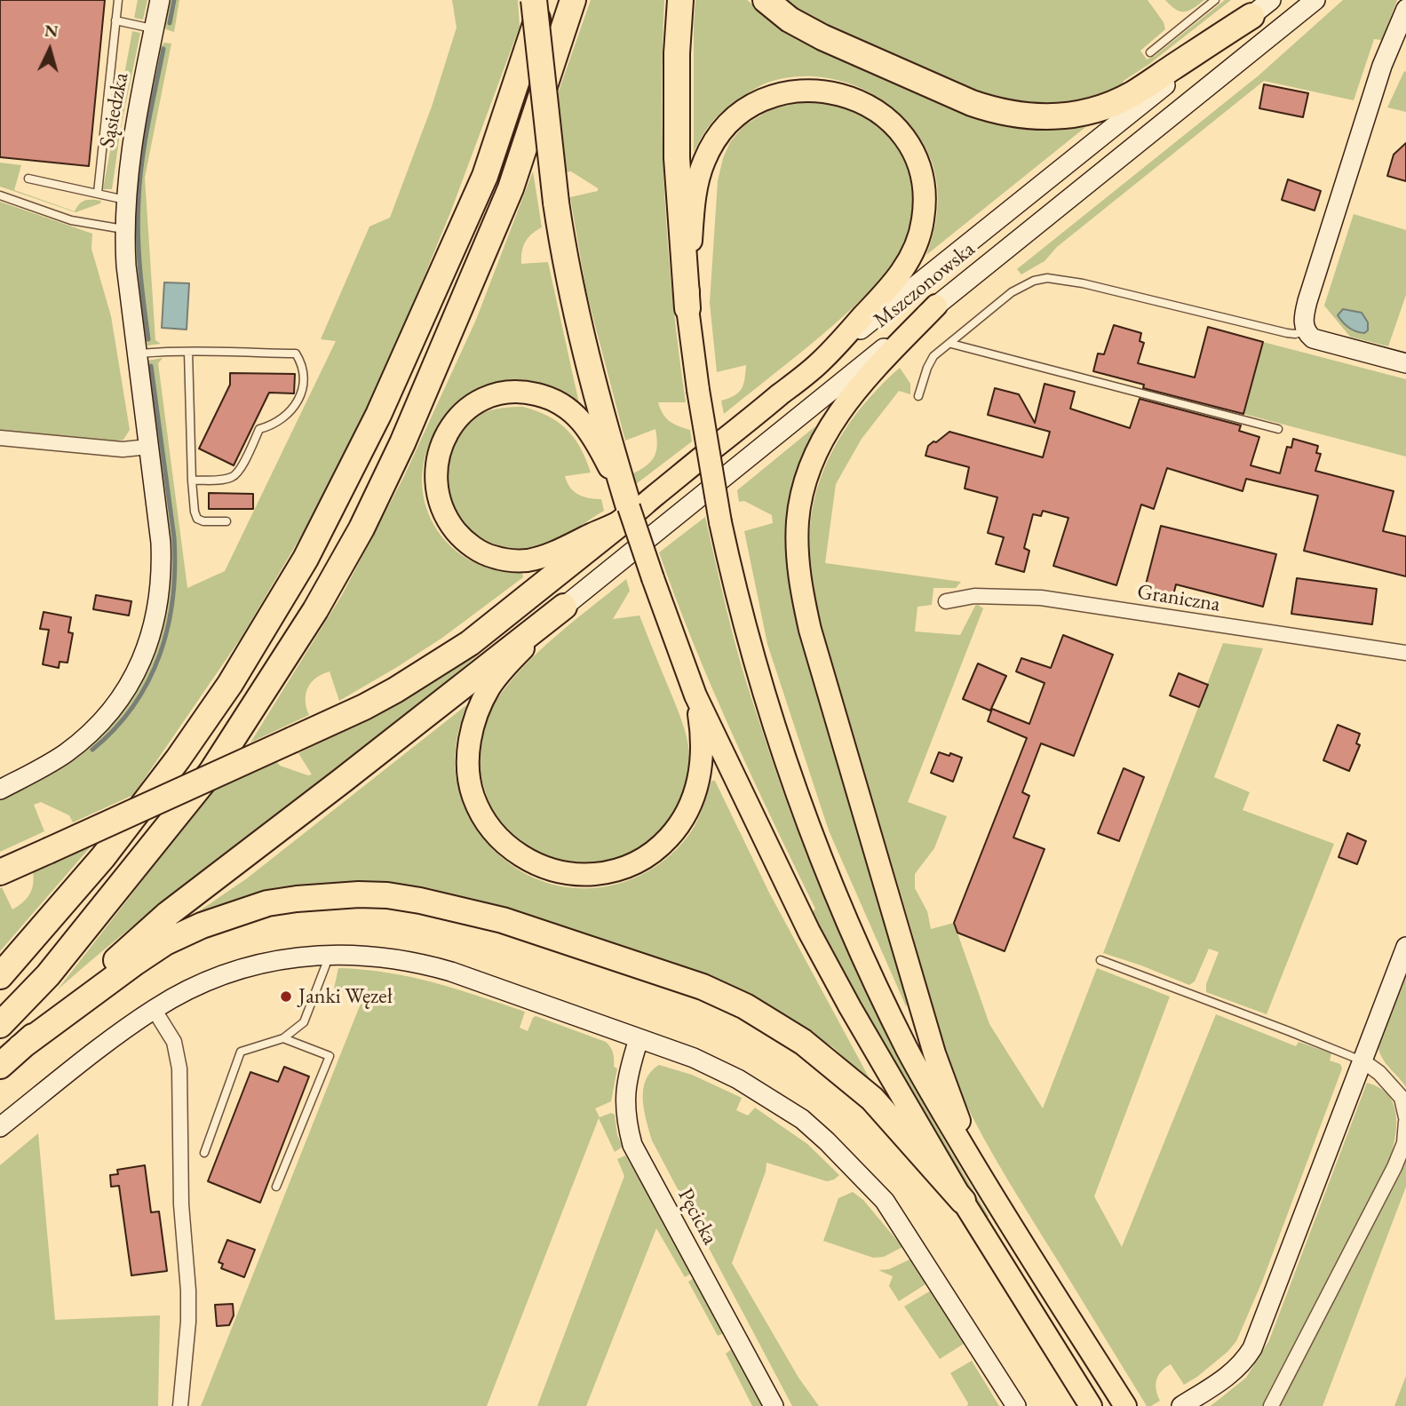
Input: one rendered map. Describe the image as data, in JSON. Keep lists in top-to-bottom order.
{
  "streets": {
    "street": [
      "Sąsiedzka",
      "Mszczonowska",
      "Graniczna",
      "Pęcicka"
    ]
  },
  "places": ["Janki Węzeł"],
  "north": "top"
}
